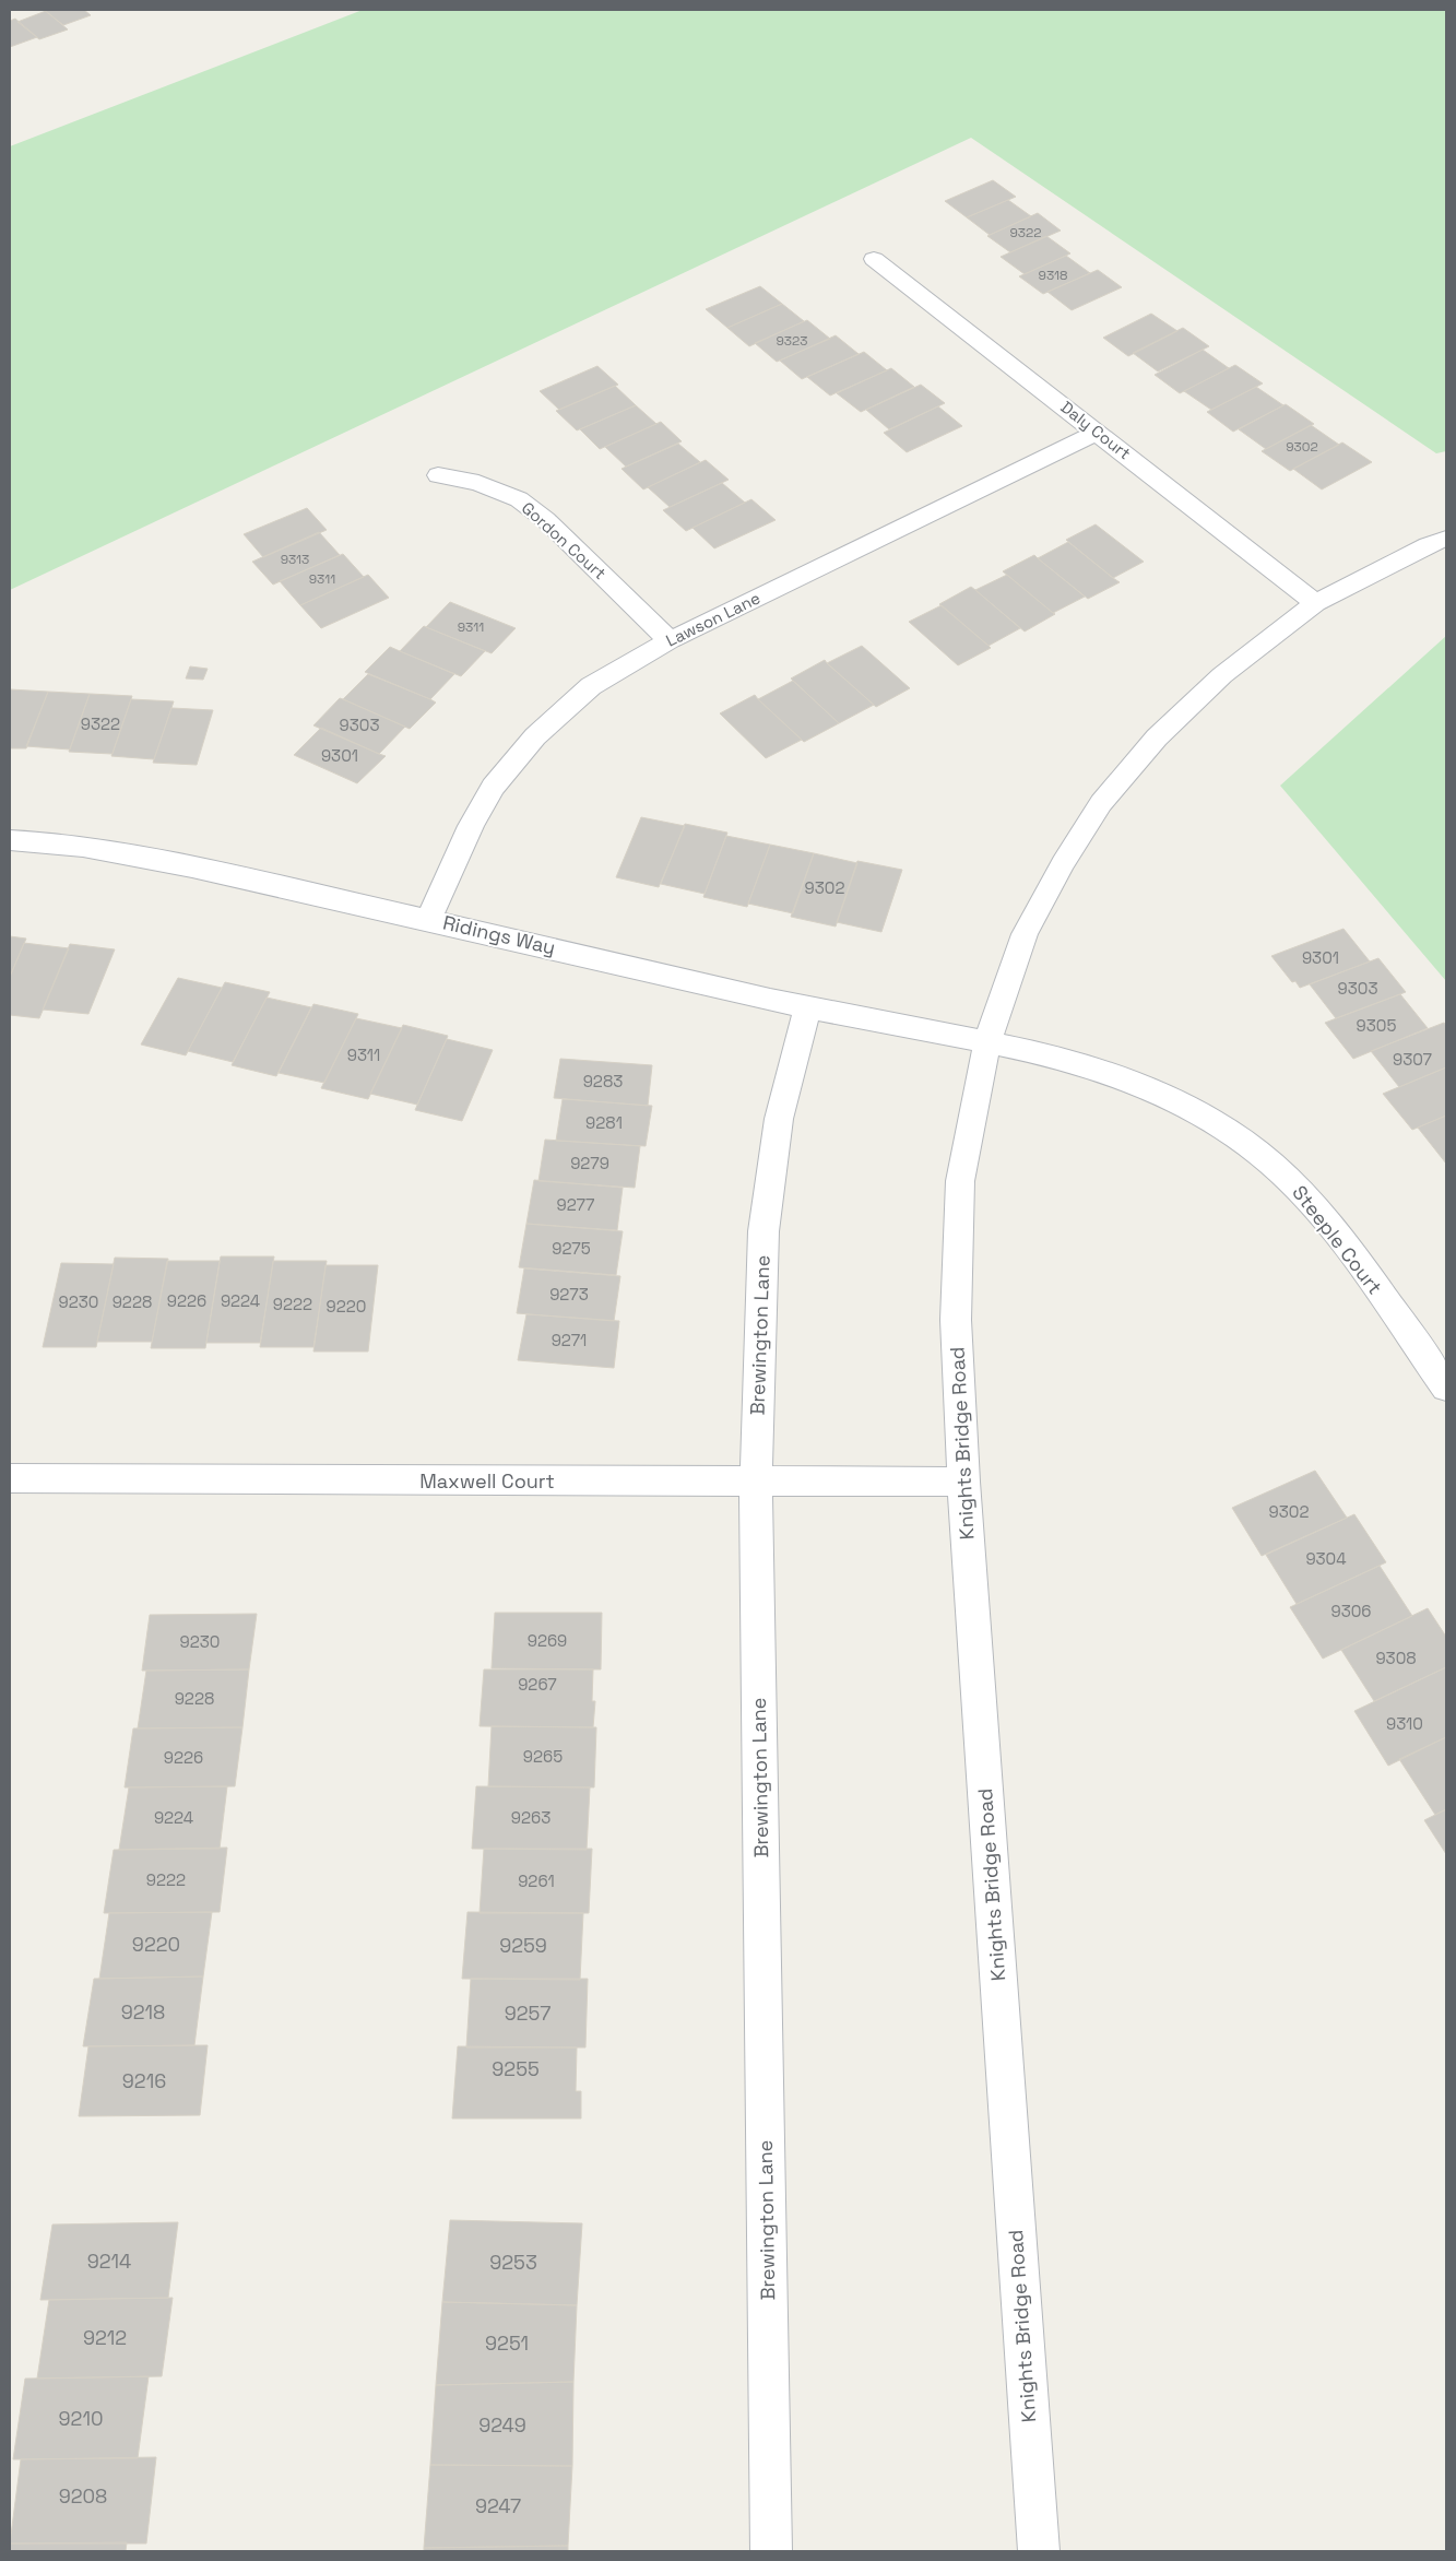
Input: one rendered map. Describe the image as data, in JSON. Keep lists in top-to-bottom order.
{
  "streets": {
    "street": [
      "Daly Court",
      "Gordon Court",
      "Lawson Lane",
      "Ridings Way",
      "Steeple Court",
      "Brewington Lane",
      "Knights Bridge Road",
      "Maxwell Court"
    ]
  },
  "crossings": [
    ["Daly Court", "Lawson Lane"],
    ["Daly Court", "Knights Bridge Road"],
    ["Gordon Court", "Lawson Lane"],
    ["Lawson Lane", "Ridings Way"],
    ["Ridings Way", "Steeple Court"],
    ["Ridings Way", "Brewington Lane"],
    ["Ridings Way", "Knights Bridge Road"],
    ["Steeple Court", "Knights Bridge Road"],
    ["Brewington Lane", "Maxwell Court"],
    ["Knights Bridge Road", "Maxwell Court"]
  ],
  "house_numbers": [
    "9322",
    "9318",
    "9323",
    "9302",
    "9313",
    "9311",
    "9311",
    "9322",
    "9303",
    "9301",
    "9302",
    "9301",
    "9303",
    "9305",
    "9311",
    "9307",
    "9283",
    "9281",
    "9279",
    "9277",
    "9275",
    "9273",
    "9226",
    "9224",
    "9230",
    "9228",
    "9222",
    "9220",
    "9271",
    "9302",
    "9304",
    "9306",
    "9269",
    "9230",
    "9308",
    "9267",
    "9228",
    "9310",
    "9265",
    "9226",
    "9224",
    "9263",
    "9222",
    "9261",
    "9220",
    "9259",
    "9218",
    "9257",
    "9255",
    "9216",
    "9214",
    "9253",
    "9212",
    "9251",
    "9210",
    "9249",
    "9208",
    "9247"
  ]
}
